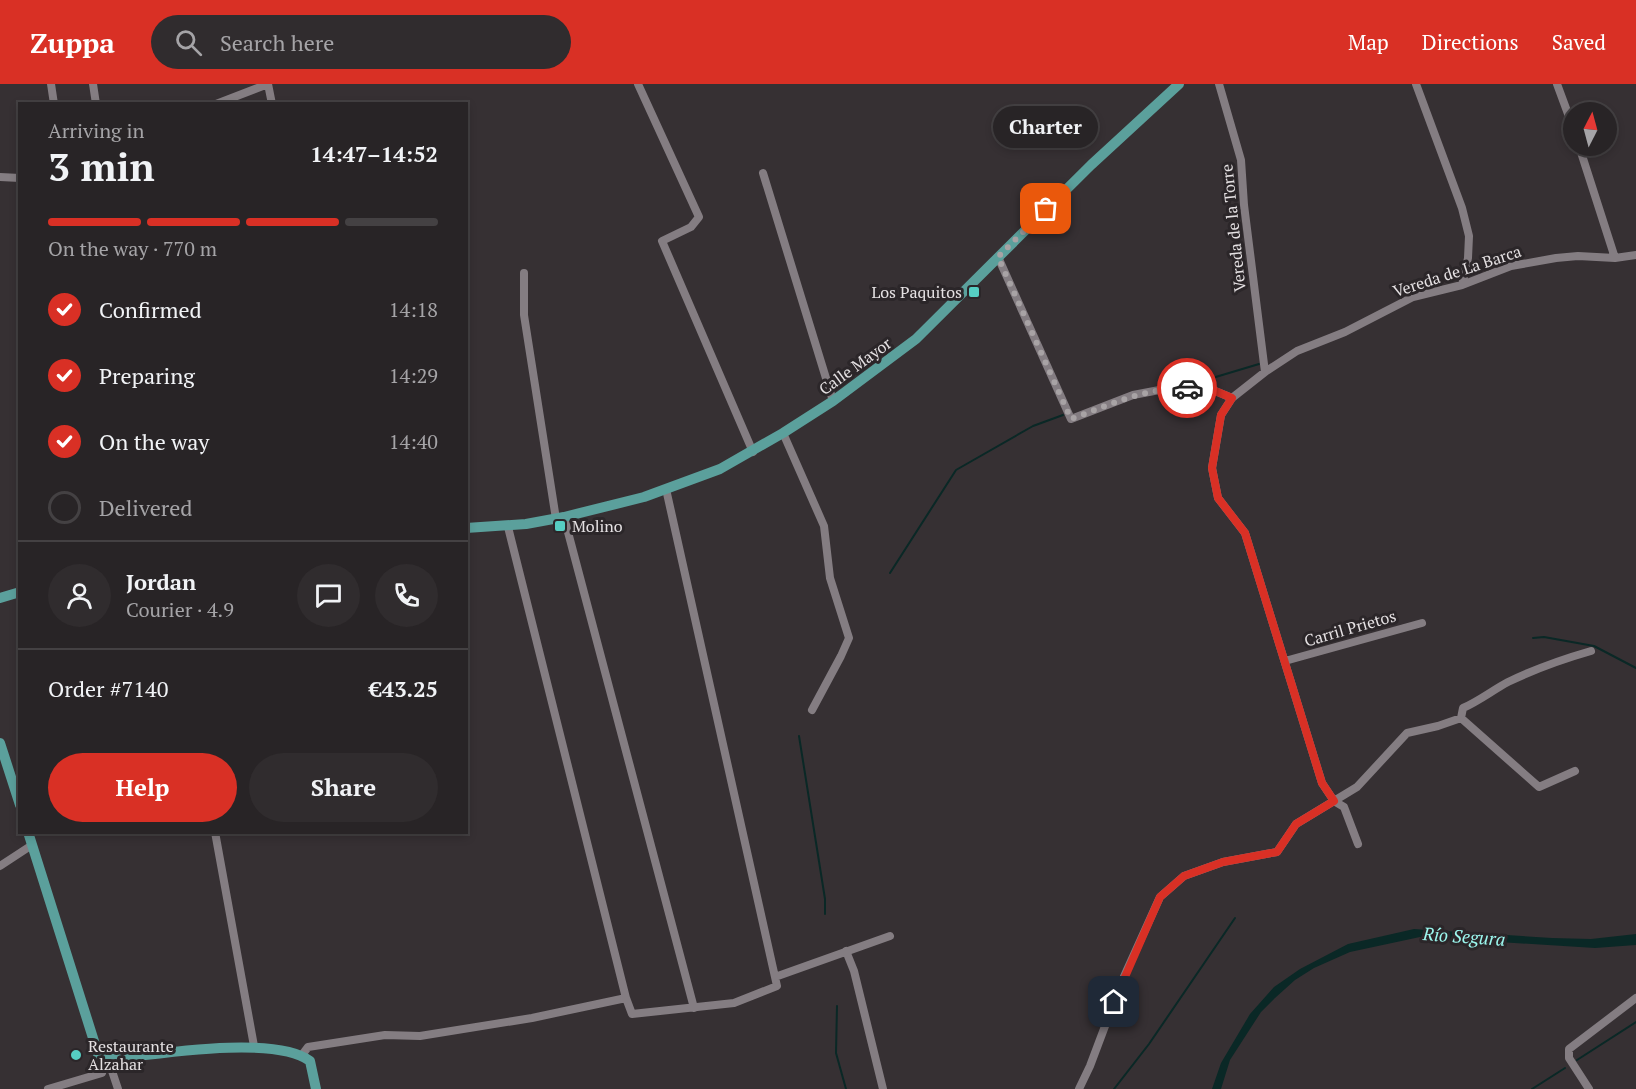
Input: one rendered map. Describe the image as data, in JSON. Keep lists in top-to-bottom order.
{
  "streets": {
    "main road": ["Calle Mayor"],
    "street": ["Vereda de la Torre", "Vereda de La Barca", "Carril Prietos"]
  },
  "crossings": [
    ["Vereda de la Torre", "Vereda de La Barca"]
  ],
  "water": ["Río Segura"],
  "places": {
    "other": ["Charter", "Restaurante Alzahar"],
    "transit": ["Los Paquitos", "Molino"]
  },
  "north": "top",
  "page": {
    "header": "Zuppa",
    "search": "Search here",
    "nav": ["Map", "Directions", "Saved"],
    "heading": ["3 min", "Arriving in", "14:47–14:52"],
    "panel": [
      "Jordan",
      "Courier · 4.9",
      "Order #7140",
      "€43.25"
    ],
    "bubble": "Charter",
    "bar": "On the way · 770 m",
    "list": [
      ["Confirmed", "14:18"],
      ["Preparing", "14:29"],
      ["On the way", "14:40"],
      "Delivered"
    ],
    "buttons": ["Help", "Share"]
  }
}
